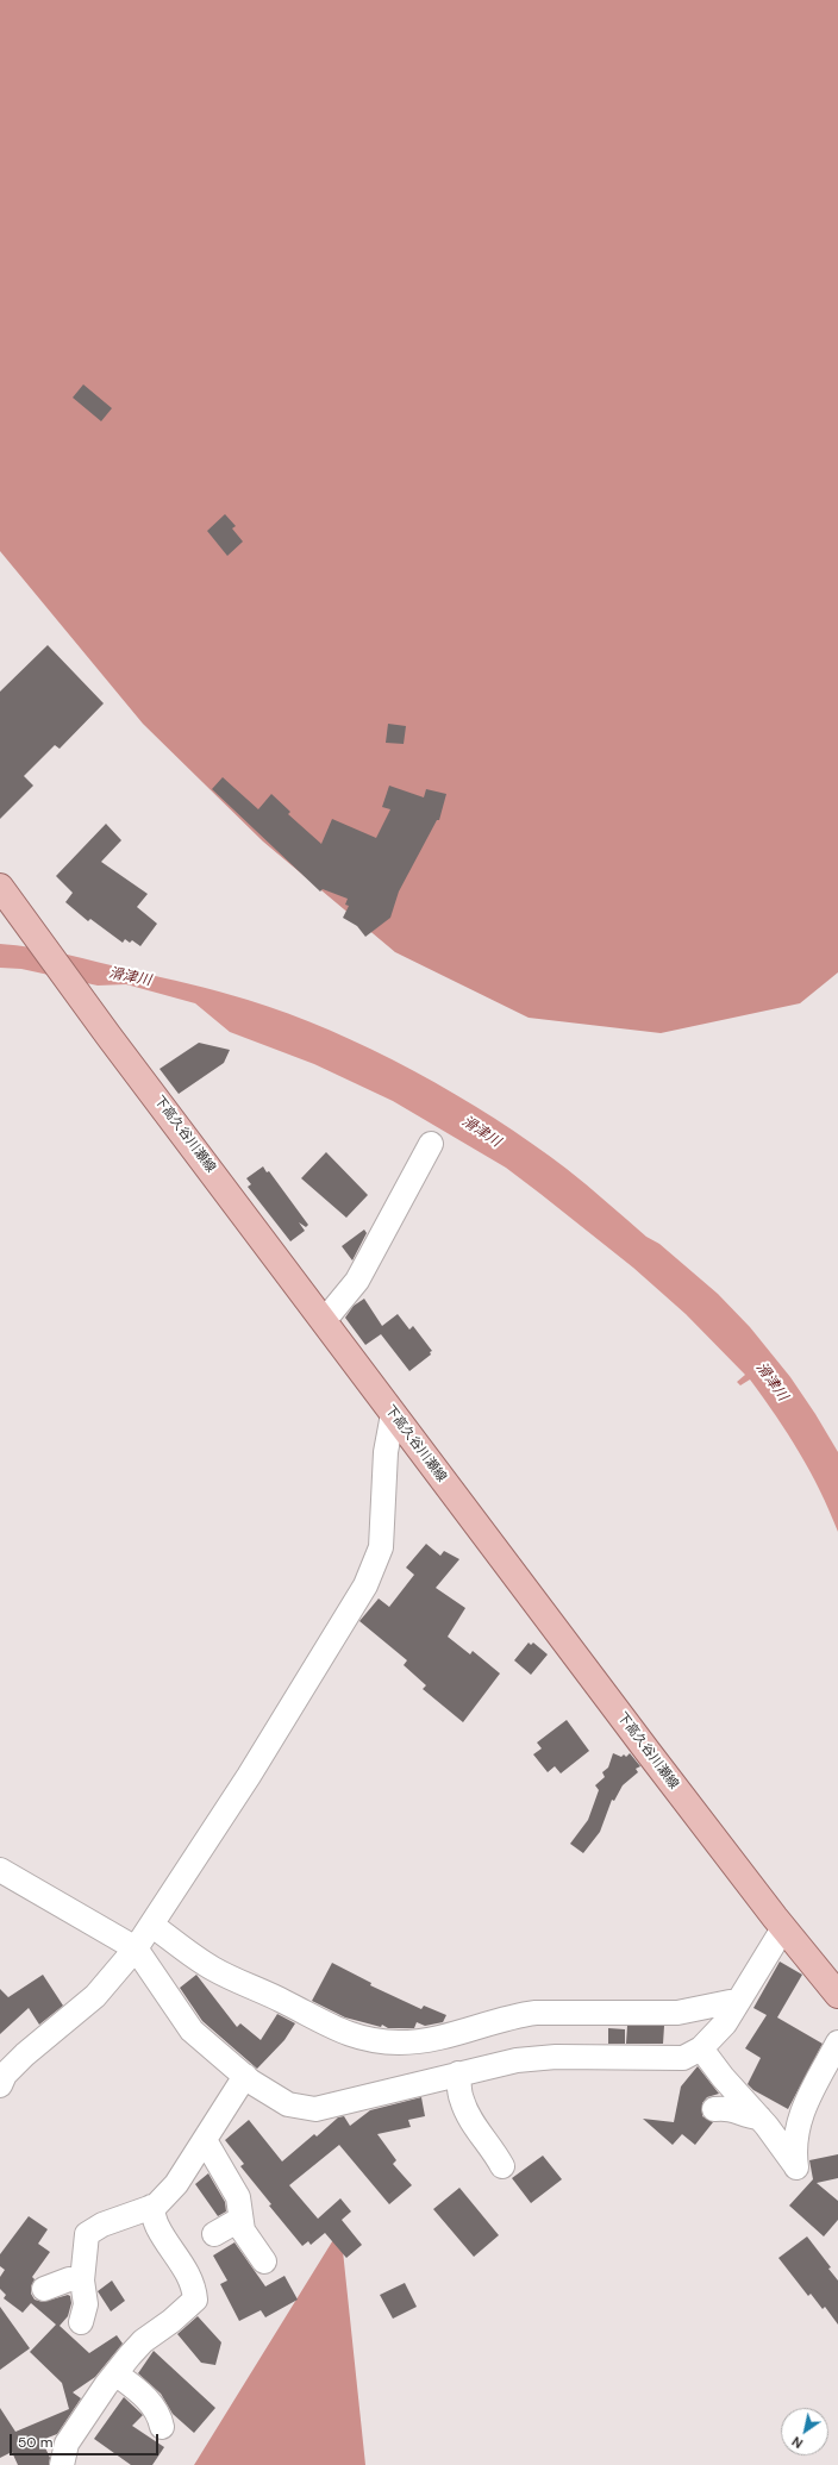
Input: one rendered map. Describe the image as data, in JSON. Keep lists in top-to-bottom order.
{
  "streets": {
    "main road": ["下高久谷川瀬線"]
  },
  "water": ["滑津川"],
  "scale_bar": "50 m",
  "north": "bottom left"
}
